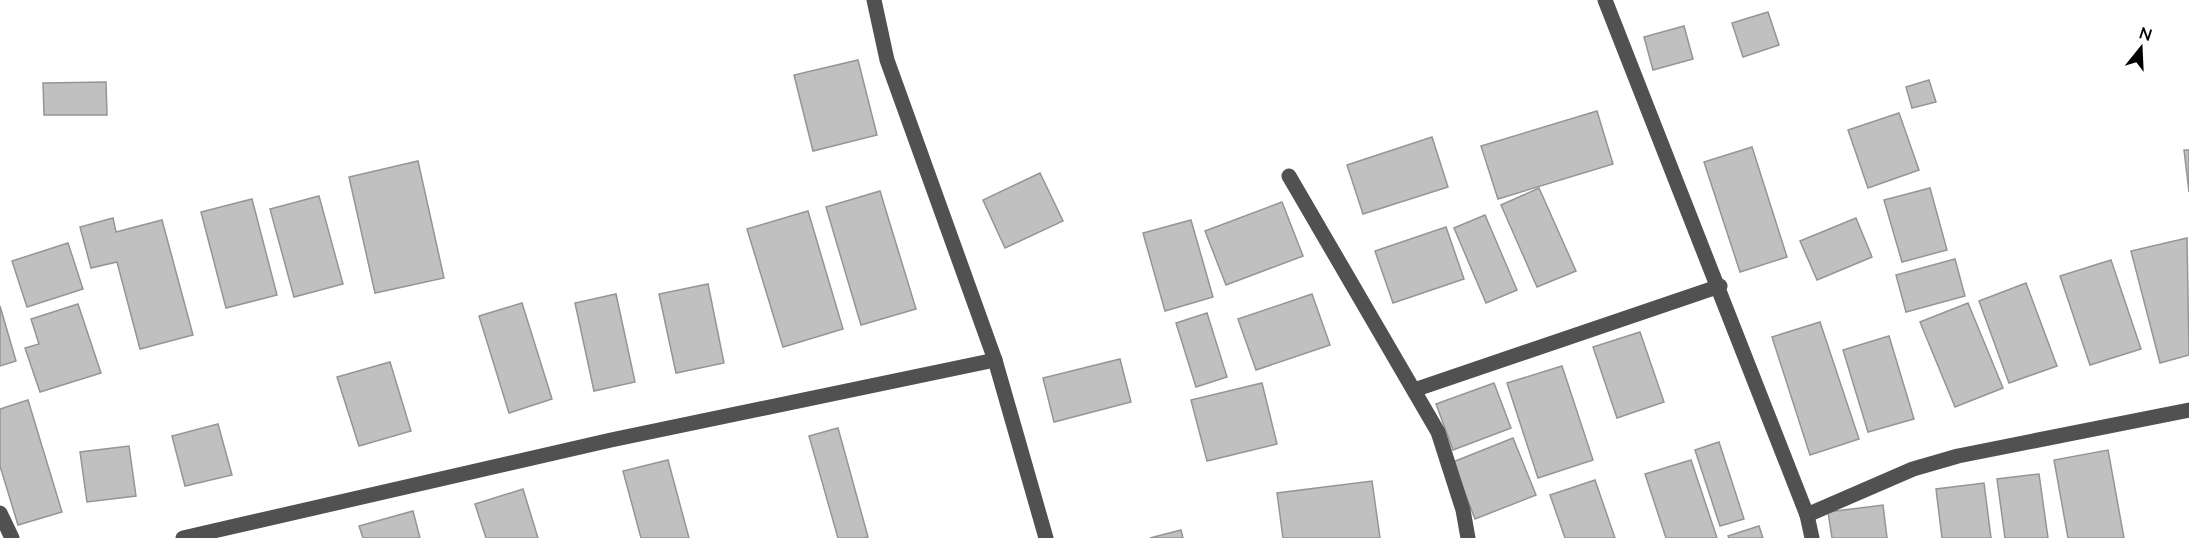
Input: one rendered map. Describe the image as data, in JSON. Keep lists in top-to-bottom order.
{
  "north": "top"
}
